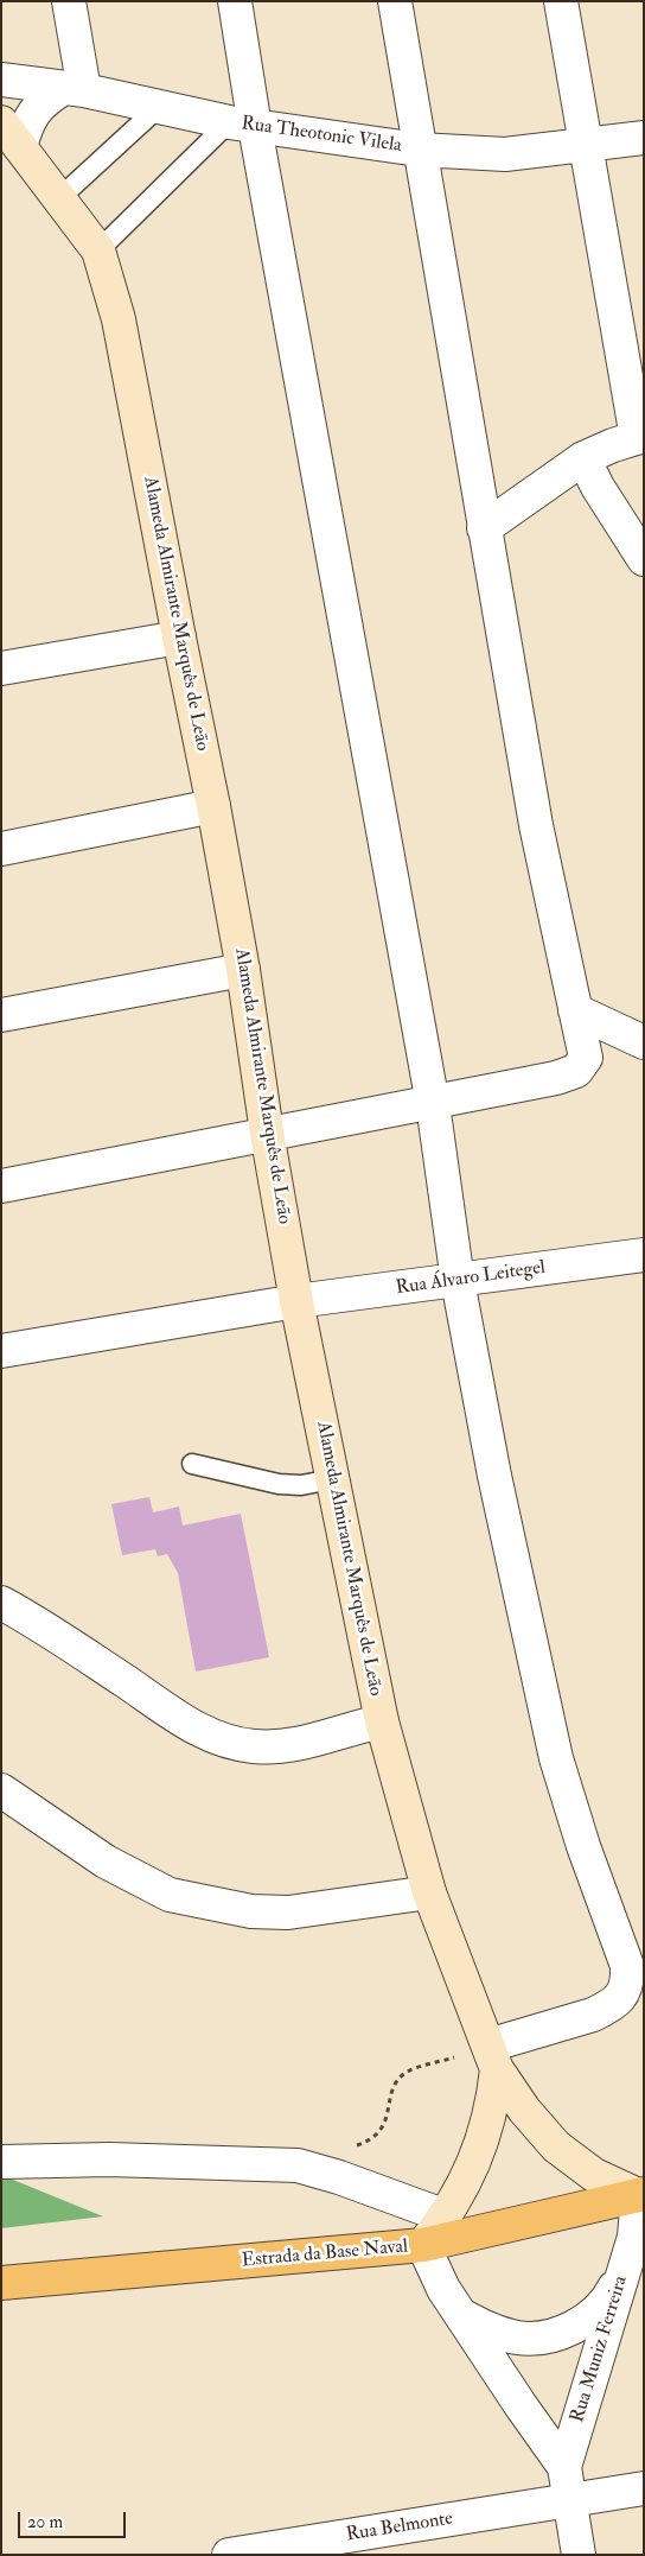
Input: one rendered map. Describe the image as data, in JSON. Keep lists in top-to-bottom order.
{
  "streets": {
    "main road": ["Alameda Almirante Marquês de Leão", "Estrada da Base Naval"],
    "street": [
      "Rua Theotonic Vilela",
      "Rua Álvaro Leitegel",
      "Rua Muniz Ferreira",
      "Rua Belmonte"
    ]
  },
  "crossings": [
    ["Alameda Almirante Marquês de Leão", "Rua Álvaro Leitegel"],
    ["Alameda Almirante Marquês de Leão", "Estrada da Base Naval"],
    ["Alameda Almirante Marquês de Leão", "Rua Muniz Ferreira"],
    ["Estrada da Base Naval", "Rua Muniz Ferreira"],
    ["Rua Muniz Ferreira", "Rua Belmonte"]
  ],
  "scale_bar": "20 m"
}
